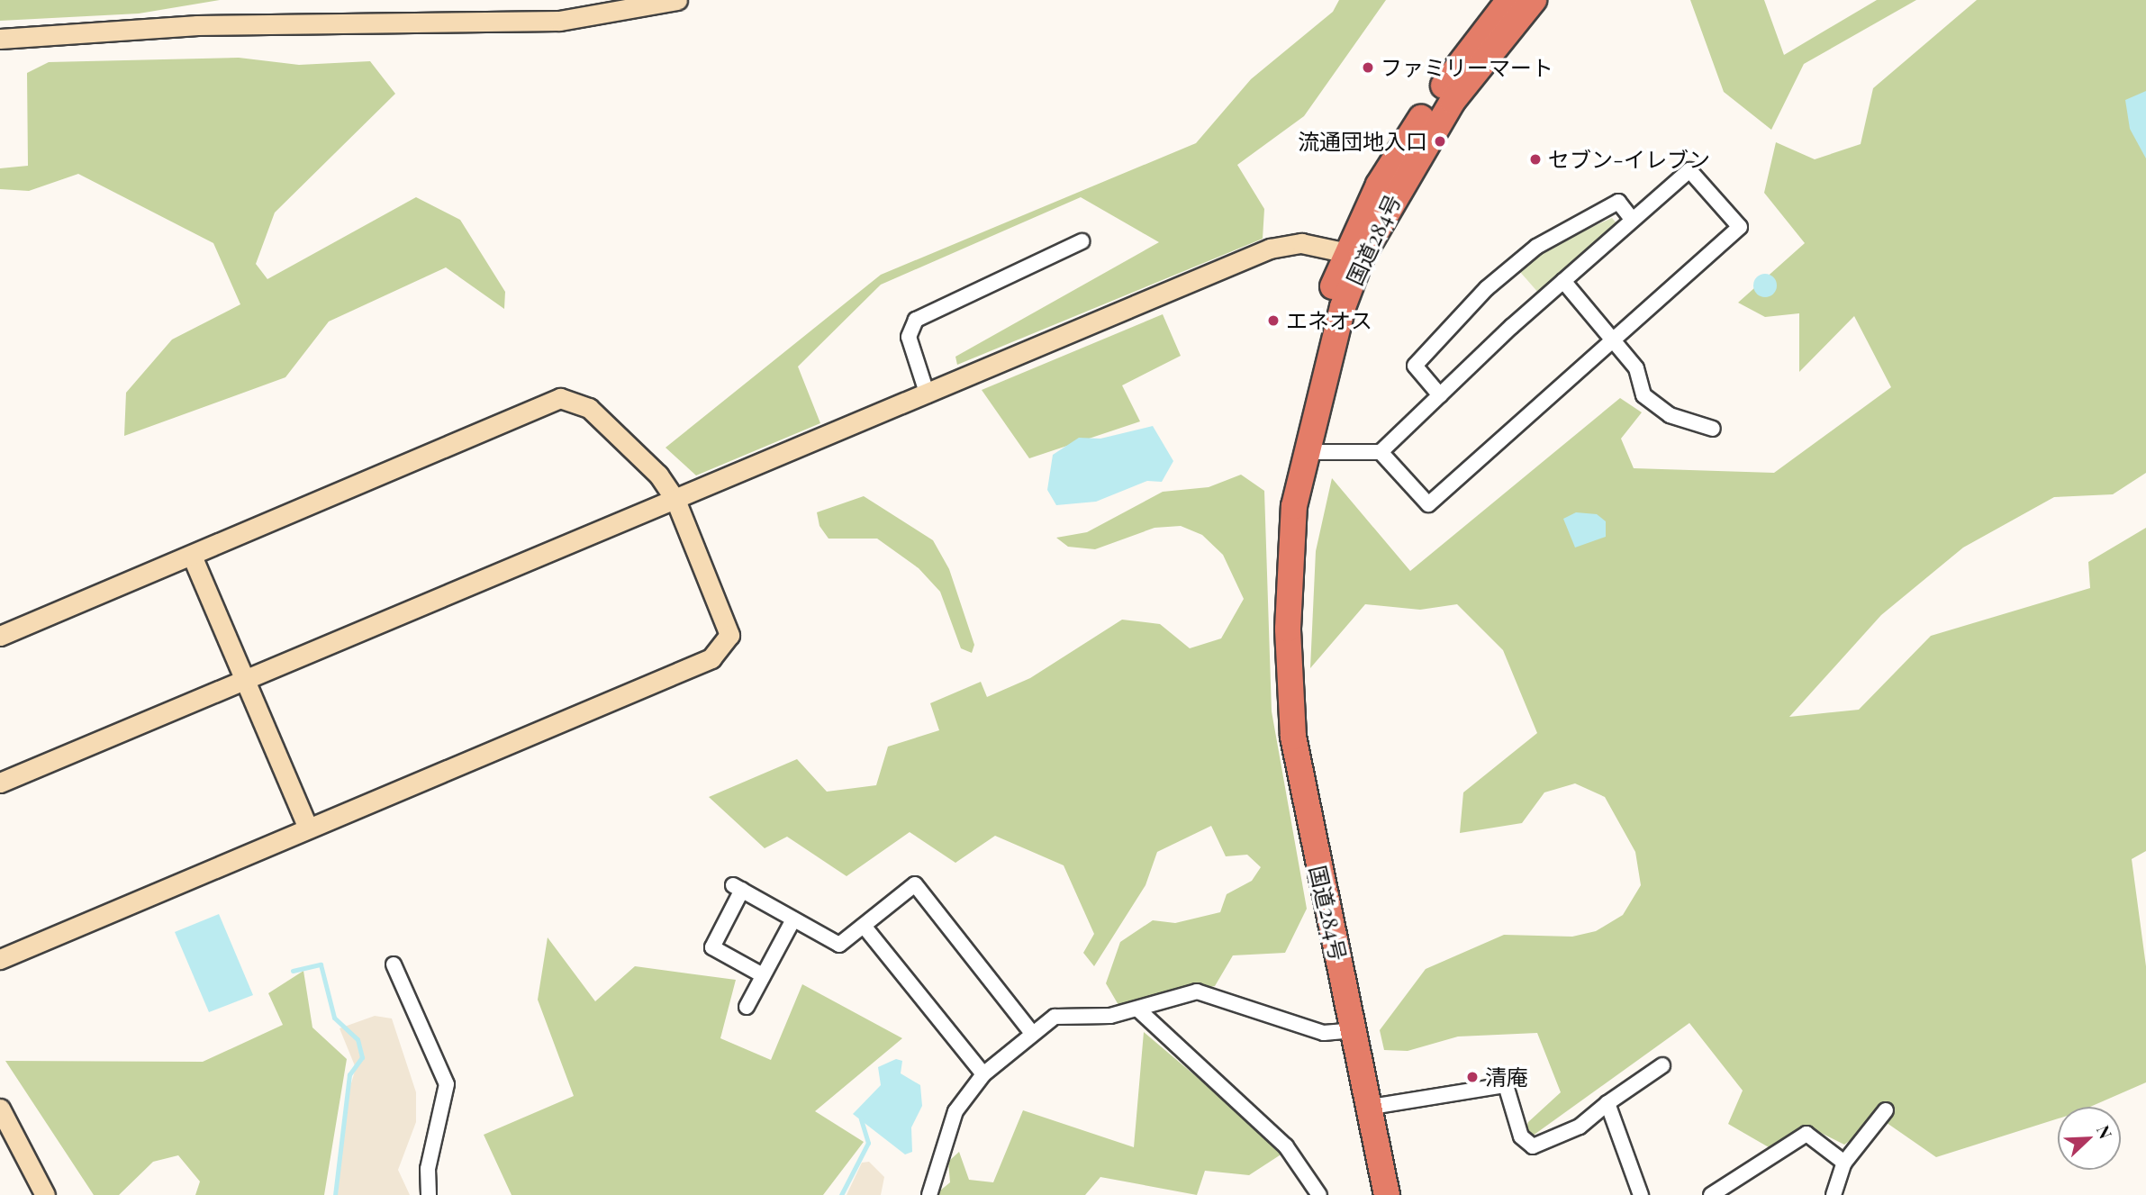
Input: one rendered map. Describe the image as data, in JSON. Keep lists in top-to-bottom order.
{
  "streets": {
    "highway": ["国道284号"]
  },
  "places": [
    "ファミリーマート",
    "流通団地入口",
    "セブン-イレブン",
    "エネオス",
    "清庵"
  ],
  "north": "top right"
}
